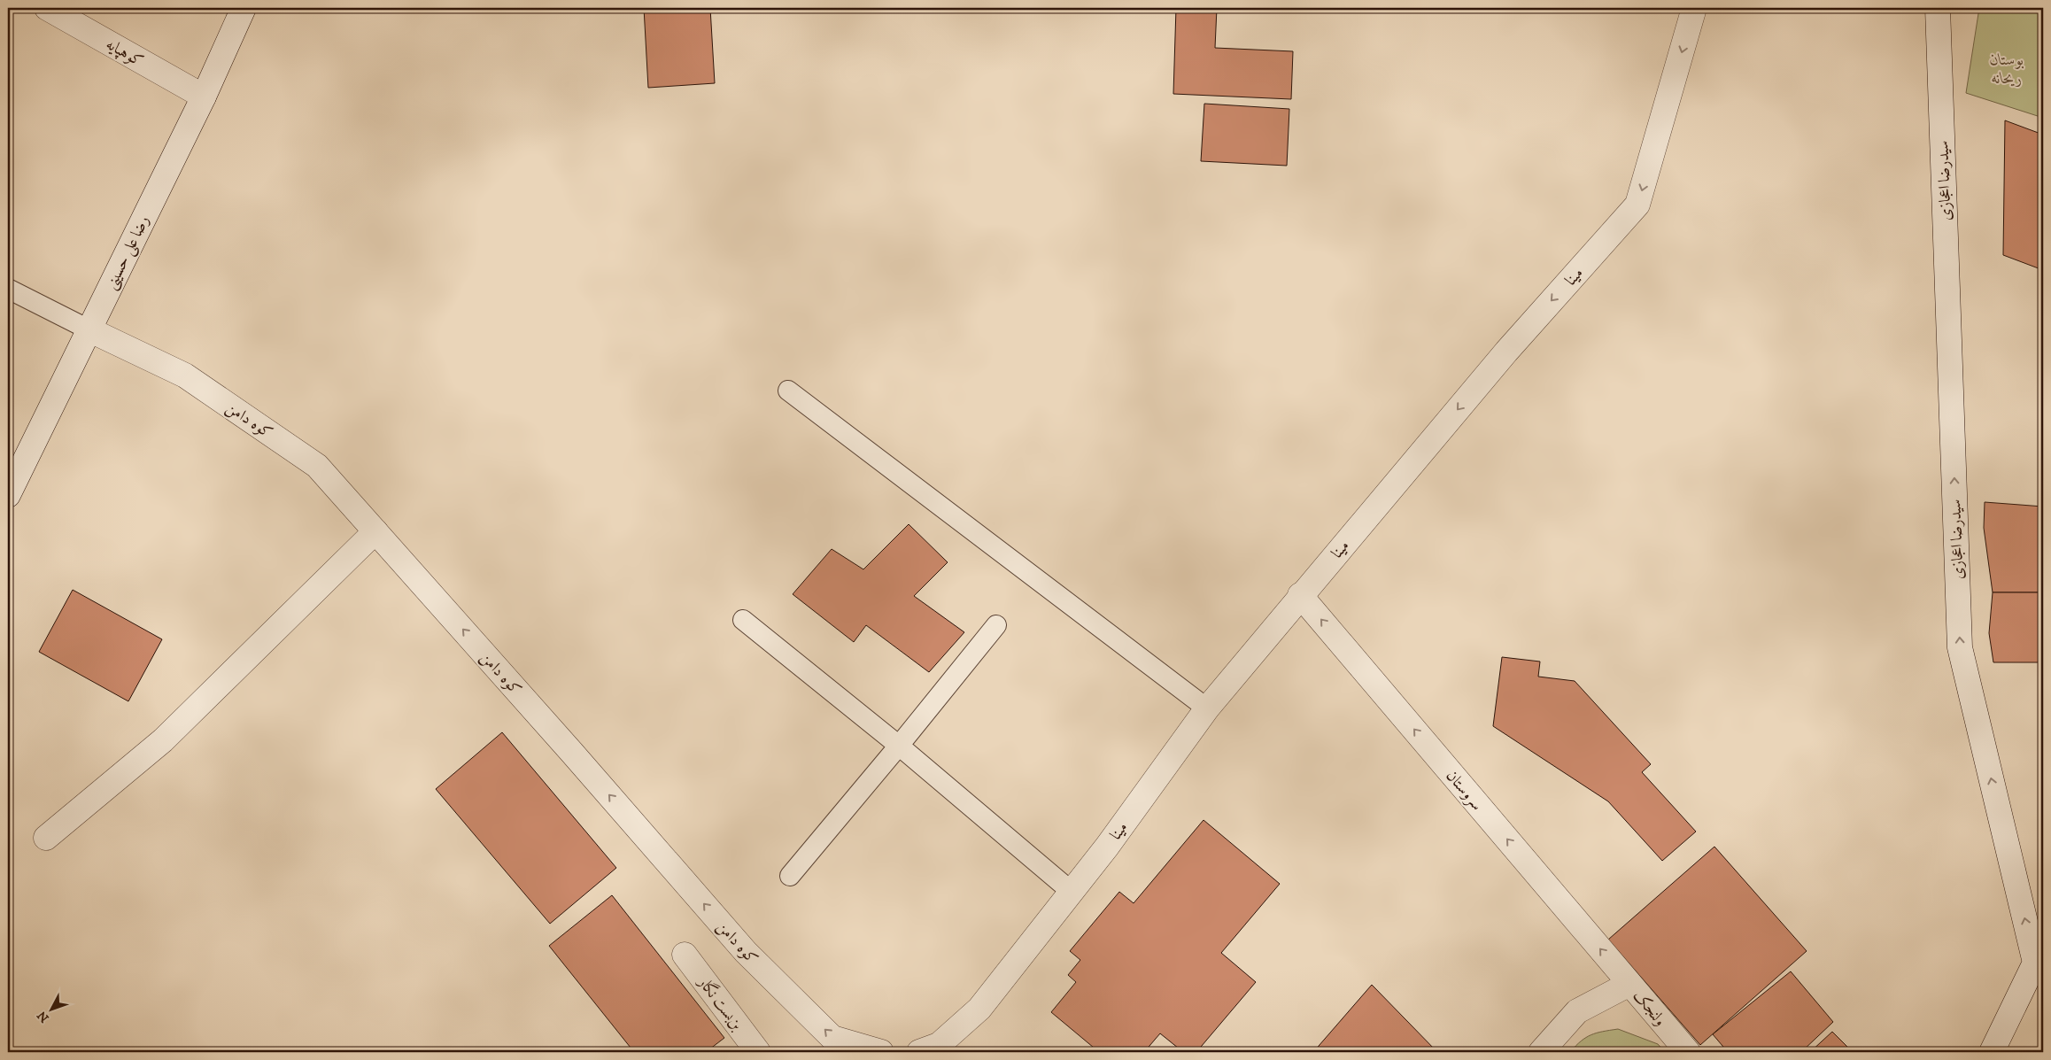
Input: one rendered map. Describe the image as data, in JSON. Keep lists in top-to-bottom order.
{
  "streets": {
    "street": [
      "کوهپایه",
      "سیدرضا اعجازی",
      "رضا علی حسینی",
      "مینا",
      "کوه دامن",
      "سروستان",
      "بن‌بست نگار",
      "ولنجک"
    ]
  },
  "crossings": [
    ["کوهپایه", "رضا علی حسینی"],
    ["رضا علی حسینی", "کوه دامن"],
    ["مینا", "سروستان"],
    ["سروستان", "ولنجک"]
  ],
  "one_way": [
    "سیدرضا اعجازی",
    "مینا",
    "کوه دامن",
    "سروستان"
  ],
  "parks": ["بوستان ریحانه"],
  "north": "bottom left"
}
